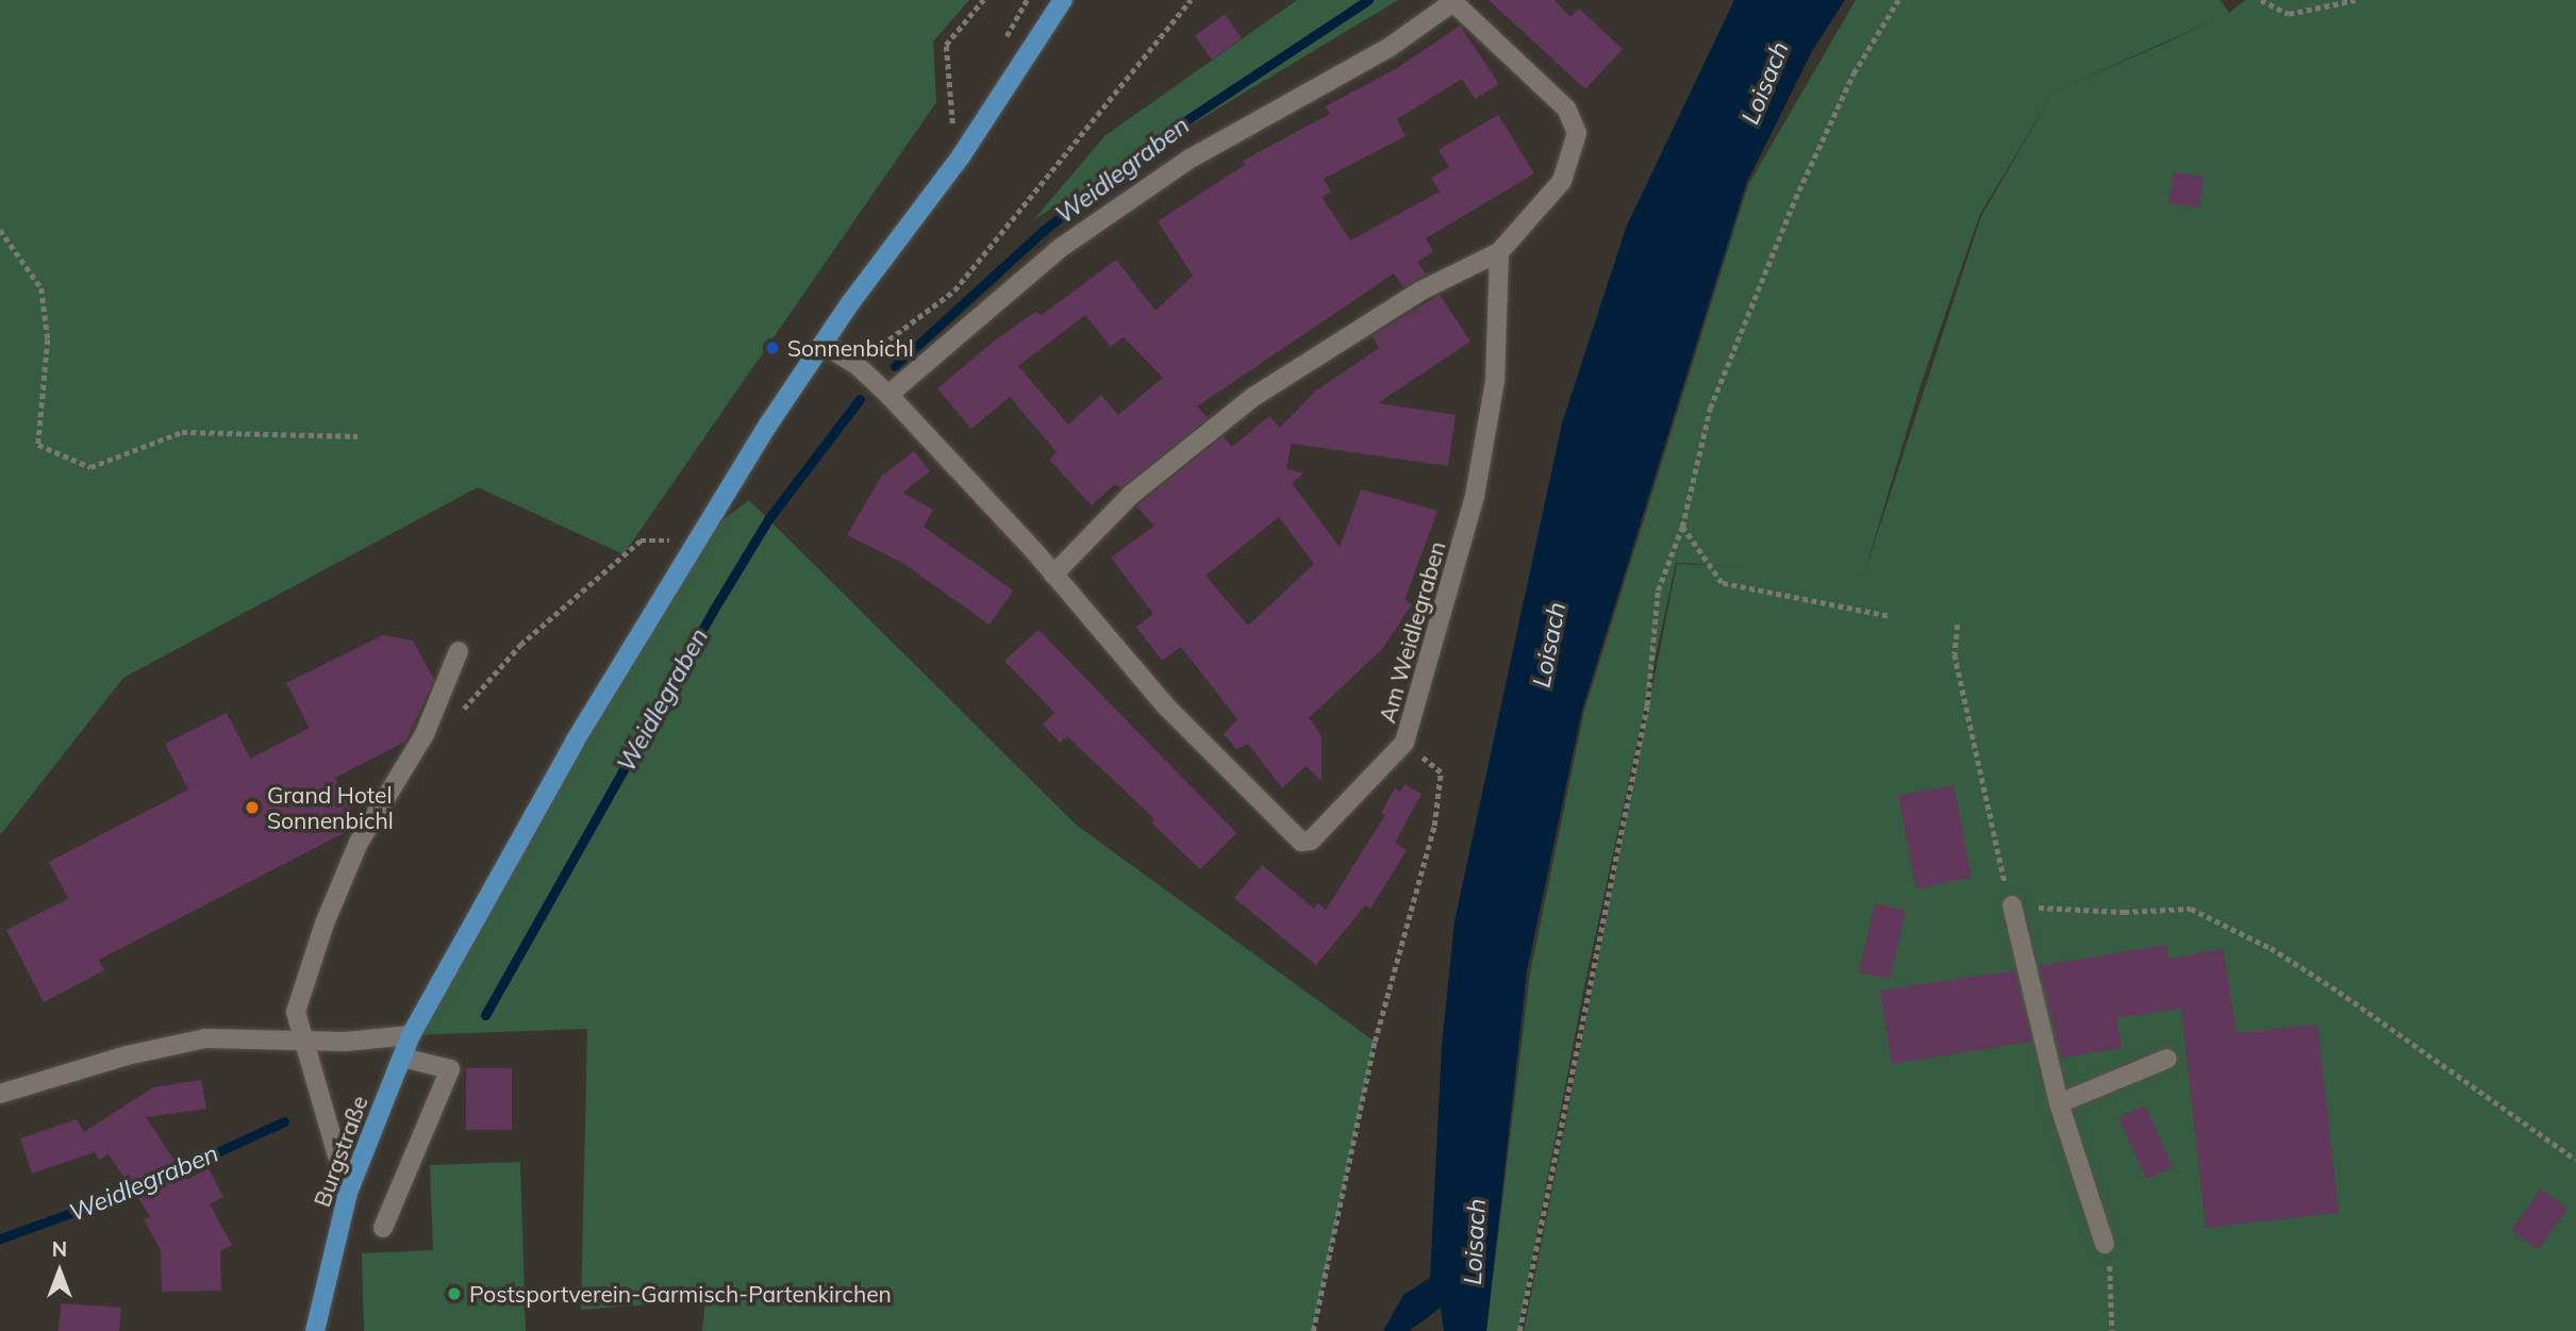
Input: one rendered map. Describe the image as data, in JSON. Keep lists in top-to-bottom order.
{
  "streets": {
    "main road": ["Burgstraße"],
    "street": ["Am Weidlegraben"]
  },
  "crossings": [
    ["Am Weidlegraben", "Burgstraße"]
  ],
  "water": ["Loisach", "Weidlegraben"],
  "places": ["Sonnenbichl", "Grand Hotel Sonnenbichl", "Postsportverein-Garmisch-Partenkirchen"],
  "north": "top"
}
